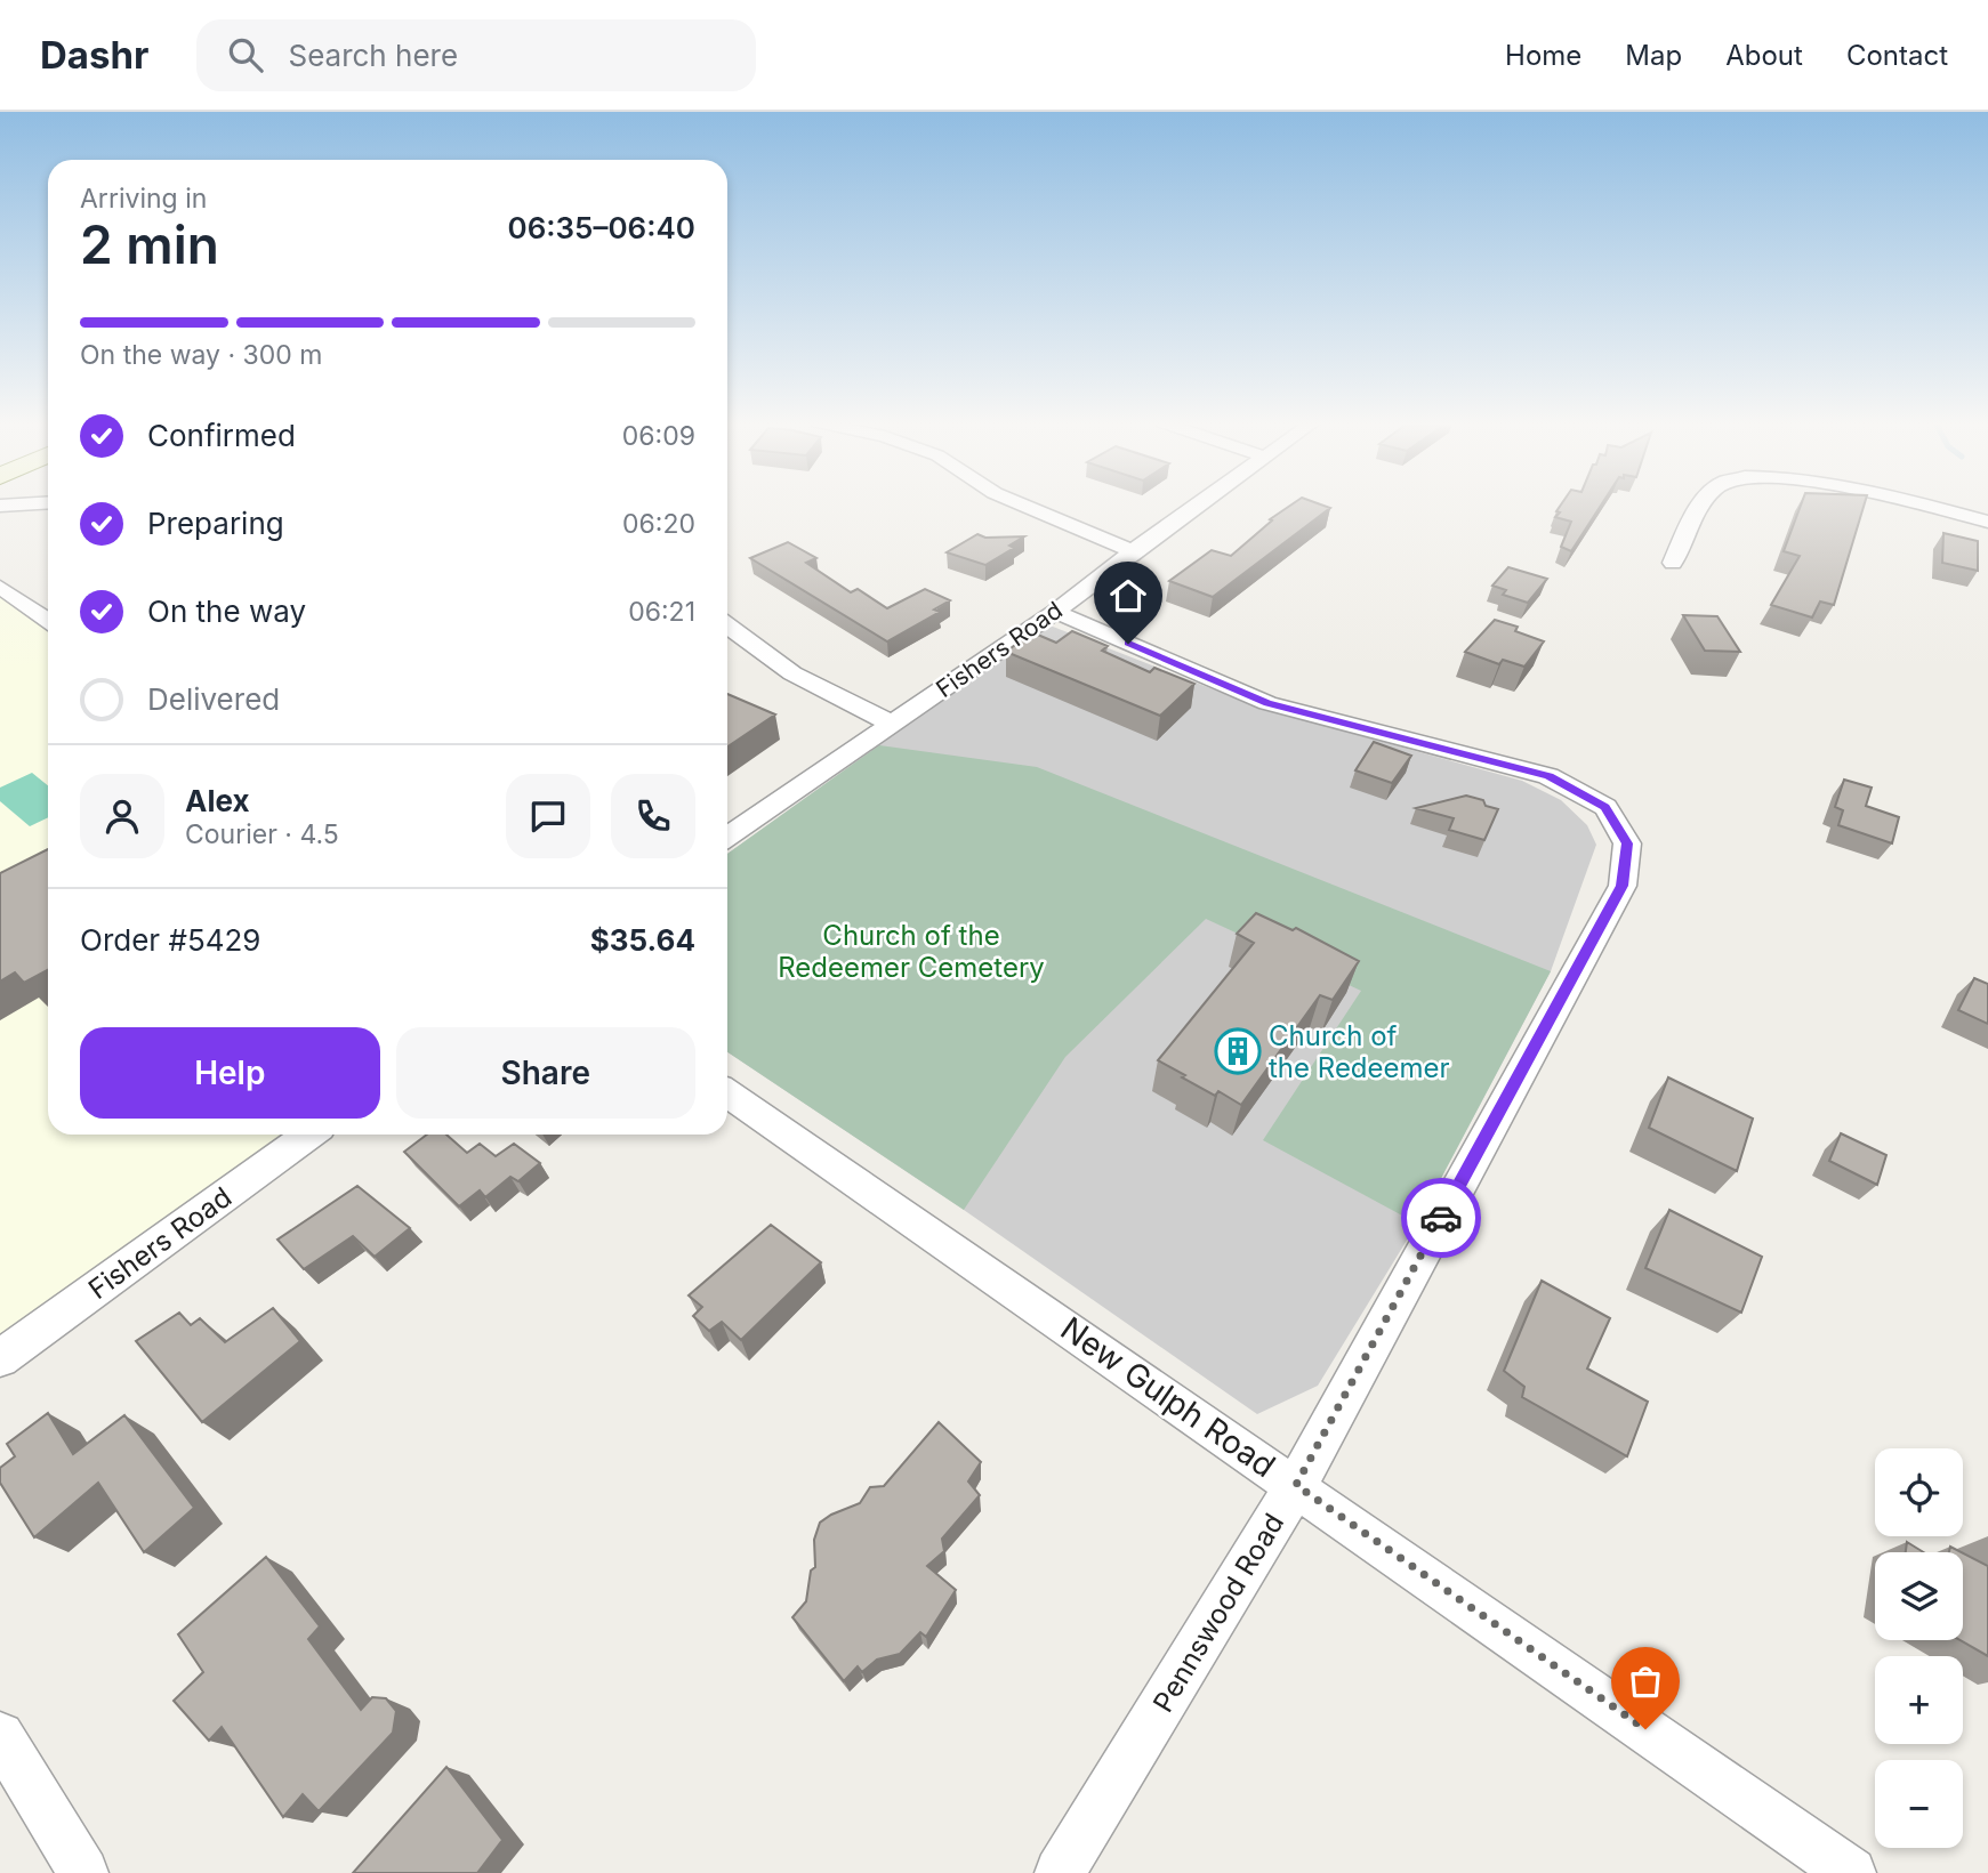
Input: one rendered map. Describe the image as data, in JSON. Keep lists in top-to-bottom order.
{
  "streets": {
    "street": ["Fishers Road", "New Gulph Road", "Pennswood Road"]
  },
  "crossings": [
    ["Fishers Road", "Pennswood Road"],
    ["New Gulph Road", "Pennswood Road"]
  ],
  "parks": ["Church of the Redeemer Cemetery"],
  "places": {
    "building": ["Church of the Redeemer"]
  },
  "page": {
    "header": "Dashr",
    "search": "Search here",
    "nav": [
      "Home",
      "Map",
      "About",
      "Contact"
    ],
    "heading": ["2 min", "Arriving in", "06:35–06:40"],
    "panel": [
      "Alex",
      "Courier · 4.5",
      "Order #5429",
      "$35.64"
    ],
    "bar": "On the way · 300 m",
    "list": [
      ["Confirmed", "06:09"],
      ["Preparing", "06:20"],
      ["On the way", "06:21"],
      "Delivered"
    ],
    "buttons": ["Help", "Share"],
    "map_buttons": ["+", "−"]
  }
}
